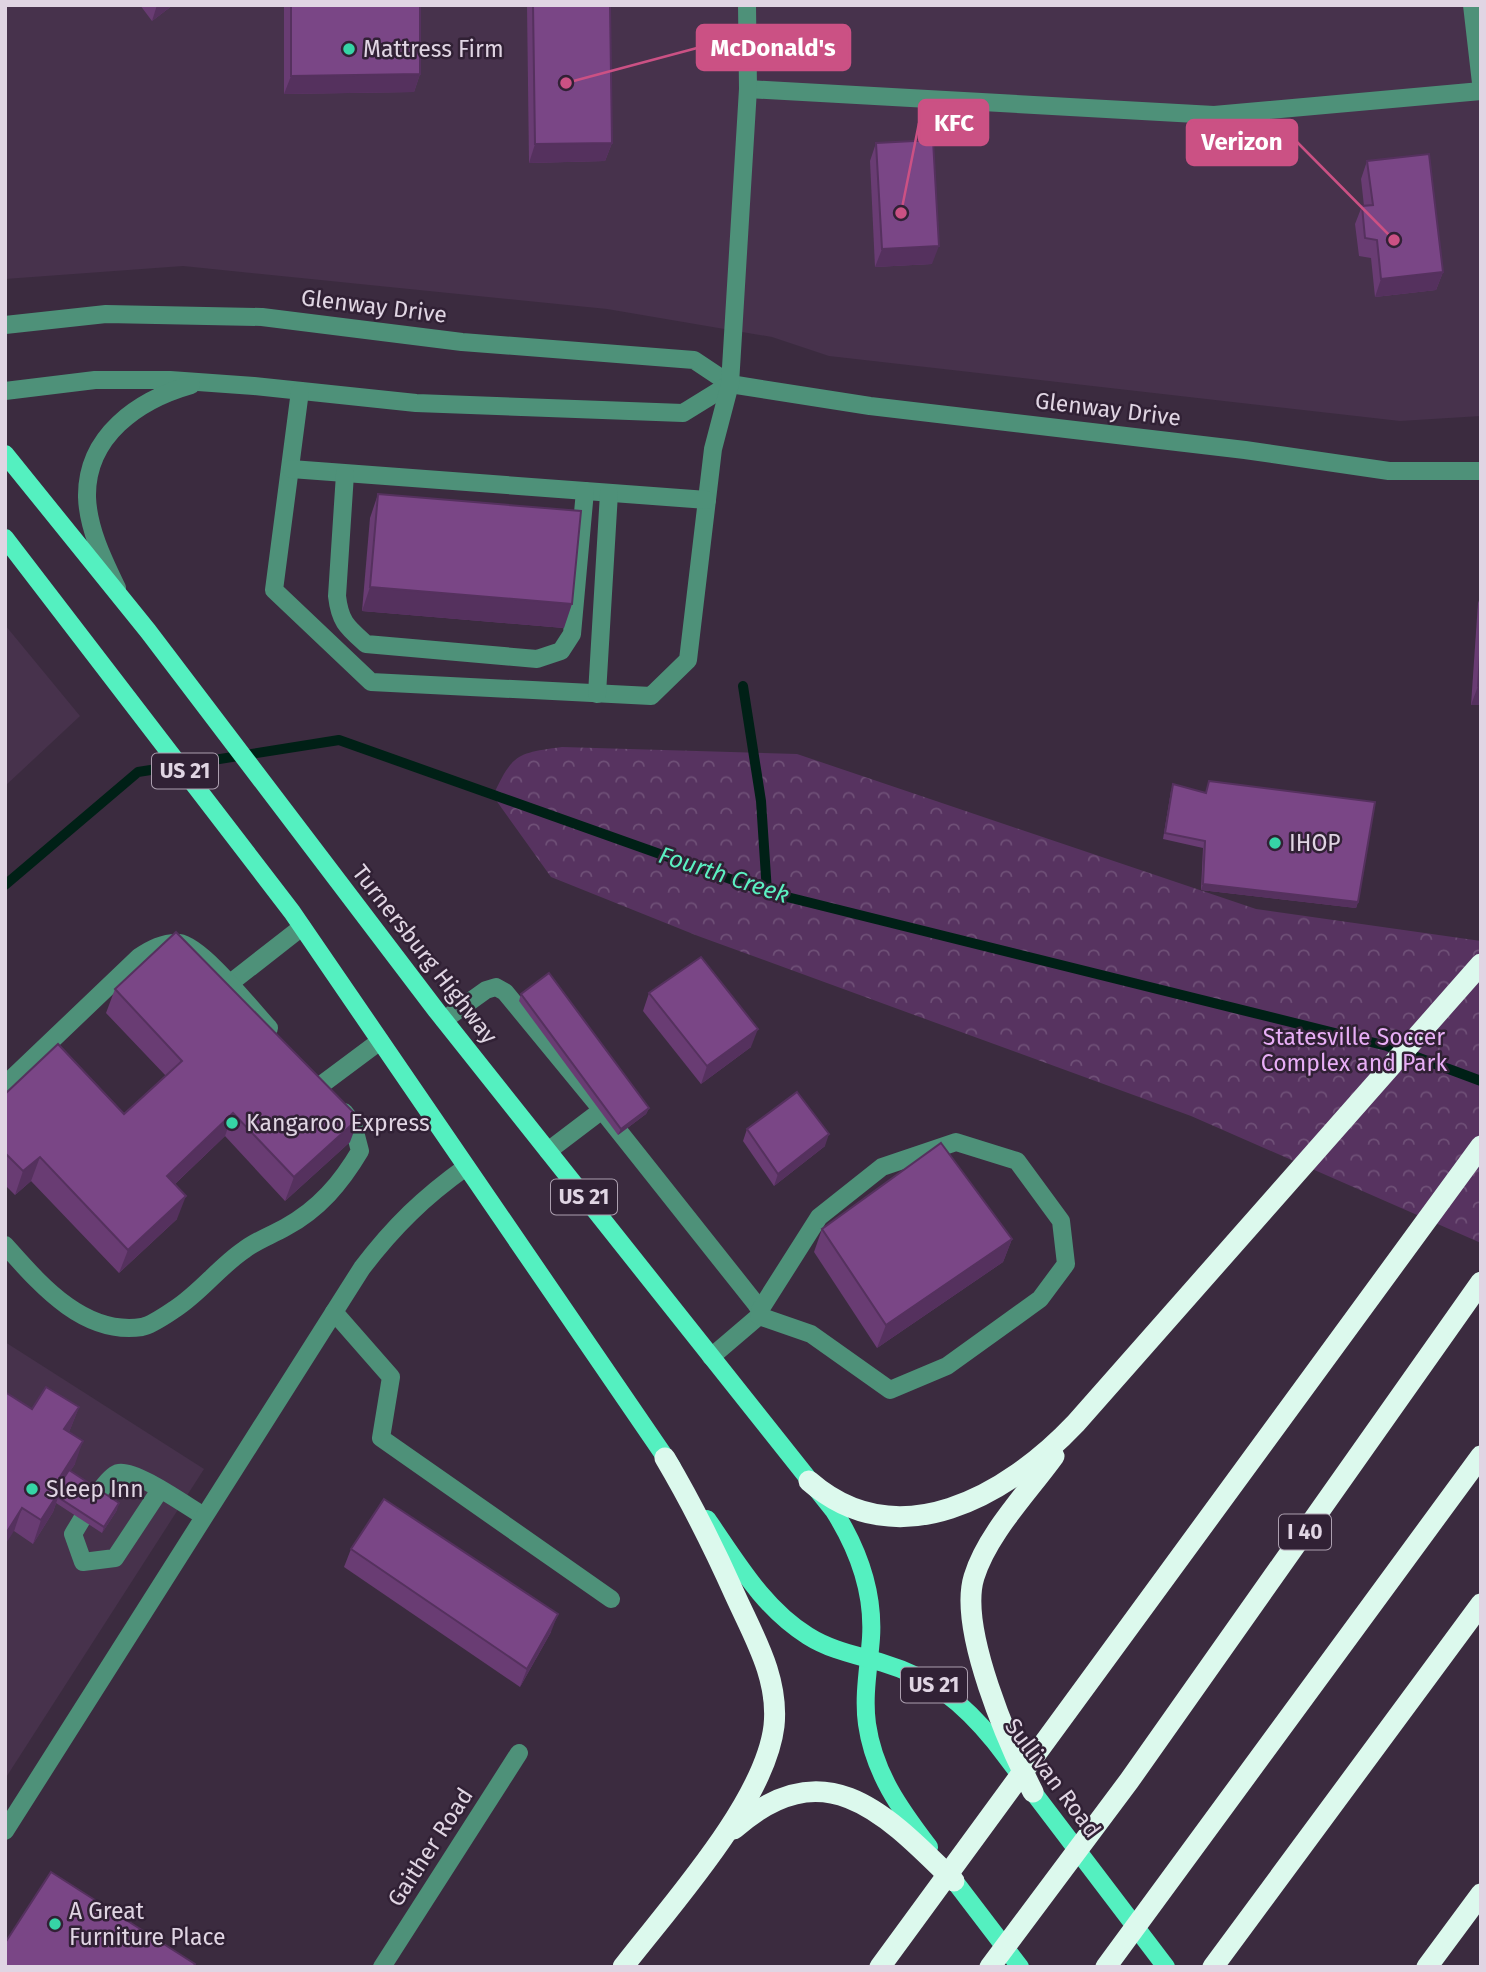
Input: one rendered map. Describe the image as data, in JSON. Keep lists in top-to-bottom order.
{
  "streets": {
    "highway": ["I 40"],
    "main road": ["US 21", "Turnersburg Highway", "Sullivan Road"],
    "street": ["Glenway Drive", "Gaither Road"]
  },
  "crossings": [
    ["US 21", "Turnersburg Highway"],
    ["US 21", "Sullivan Road"]
  ],
  "water": ["Fourth Creek"],
  "parks": ["Statesville Soccer Complex and Park"],
  "places": [
    "Mattress Firm",
    "McDonald's",
    "KFC",
    "Verizon",
    "IHOP",
    "Kangaroo Express",
    "Sleep Inn",
    "A Great Furniture Place"
  ]
}
